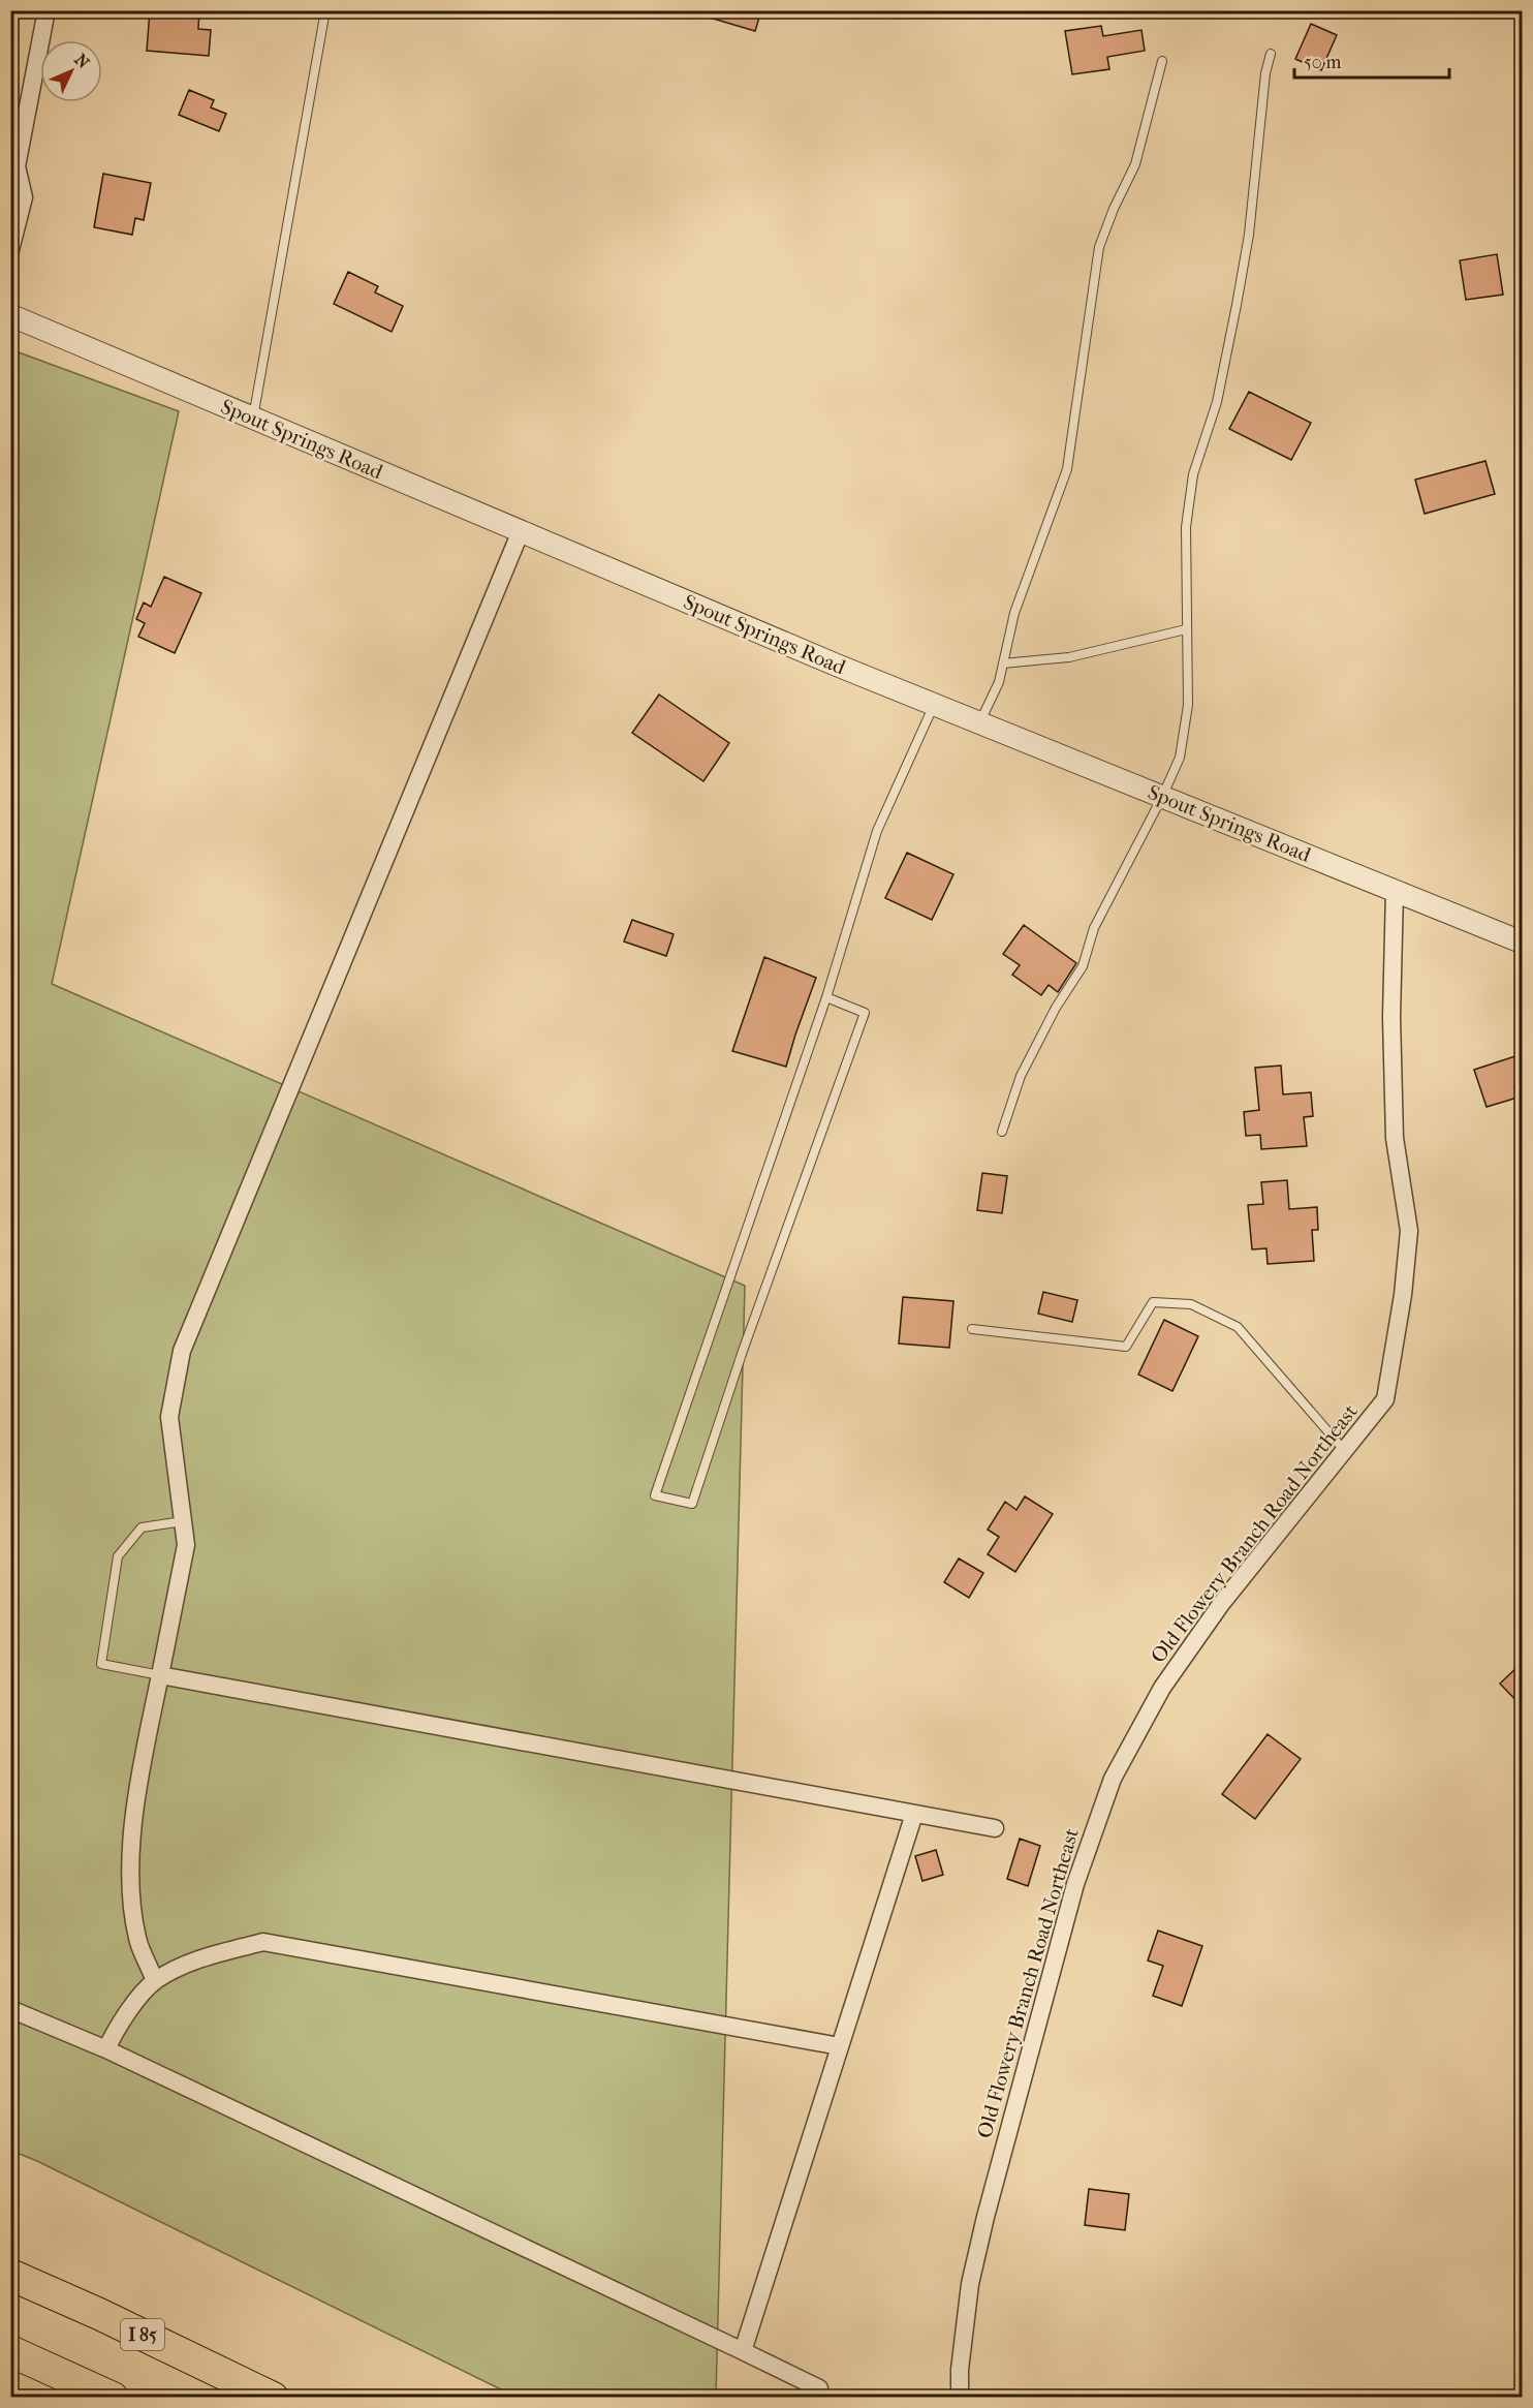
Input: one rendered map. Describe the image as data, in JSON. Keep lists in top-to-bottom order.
{
  "streets": {
    "highway": ["I 85"],
    "street": ["Spout Springs Road", "Old Flowery Branch Road Northeast"]
  },
  "crossings": [
    ["Spout Springs Road", "Old Flowery Branch Road Northeast"]
  ],
  "scale_bar": "50 m",
  "north": "top right"
}
